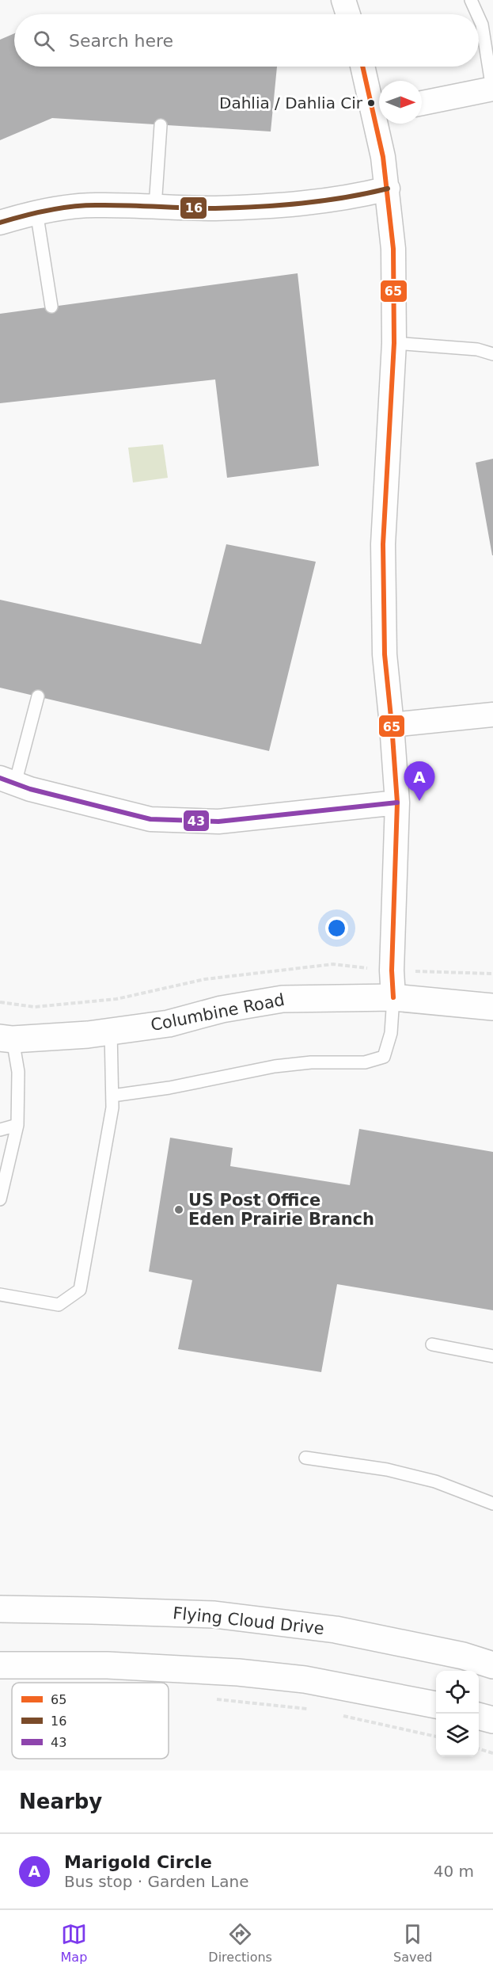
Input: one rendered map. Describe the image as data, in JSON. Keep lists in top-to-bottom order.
{
  "streets": {
    "main road": ["Columbine Road", "Flying Cloud Drive"]
  },
  "places": ["Dahlia / Dahlia Cir", "US Post Office Eden Prairie Branch"],
  "lines": ["transit line 65", "transit line 16", "transit line 43"],
  "legend": ["65", "16", "43"],
  "north": "right",
  "page": {
    "search": "Search here",
    "pins": "A",
    "heading": "Nearby",
    "list": [
      {
        "mark": "A",
        "name": "Marigold Circle",
        "note": "Bus stop · Garden Lane",
        "value": "40 m"
      }
    ],
    "nav": ["Map", "Directions", "Saved"]
  }
}
